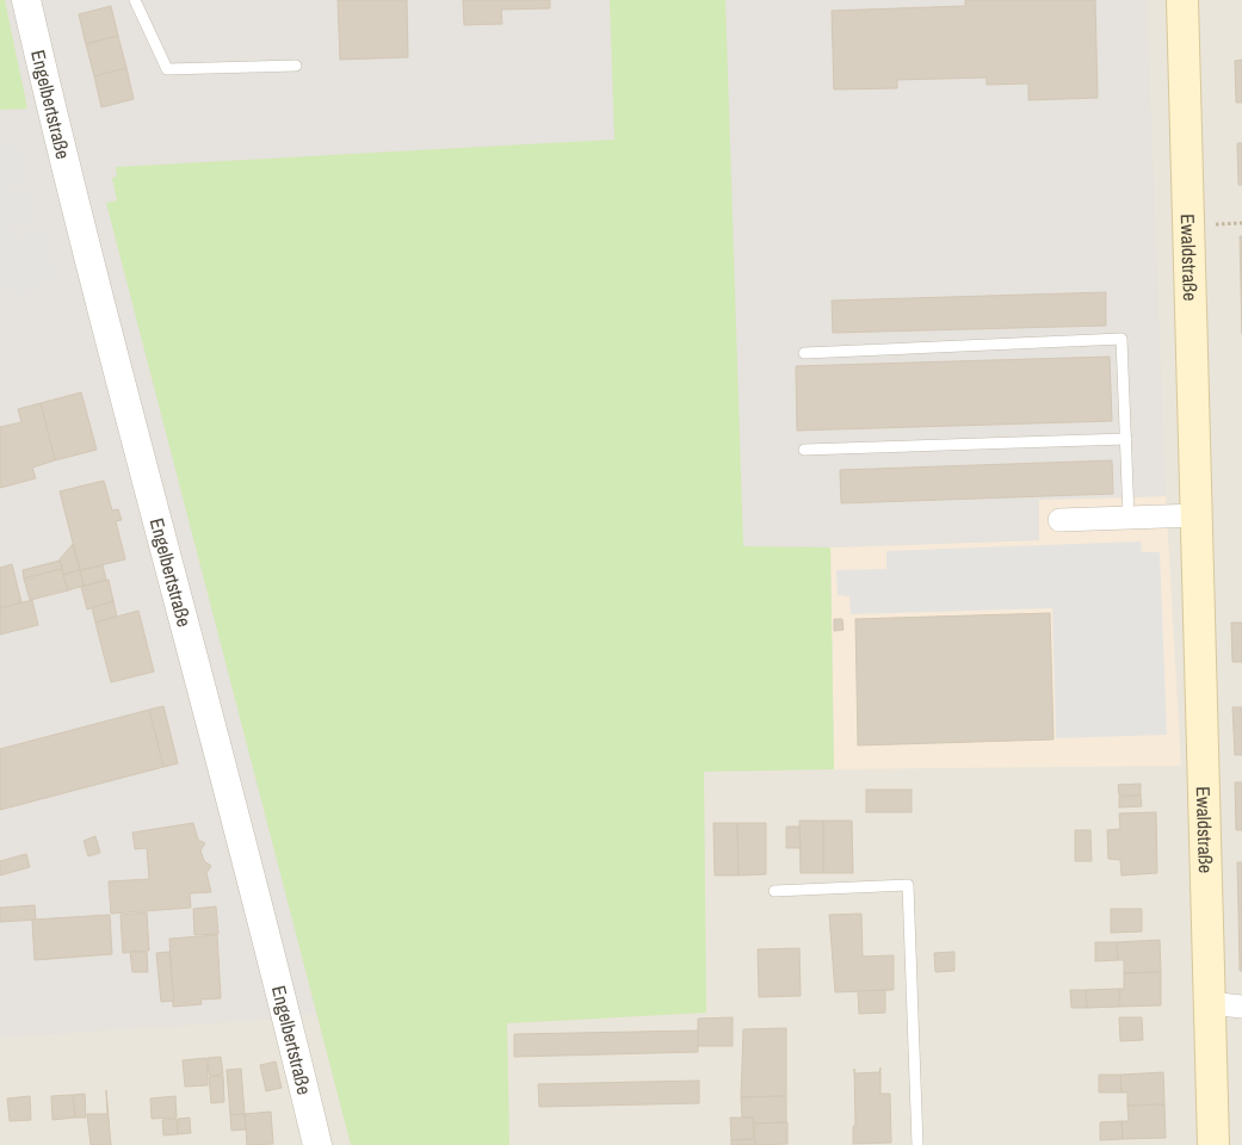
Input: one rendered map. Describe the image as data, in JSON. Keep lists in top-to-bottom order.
{
  "streets": {
    "main road": ["Ewaldstraße"],
    "street": ["Engelbertstraße"]
  }
}
